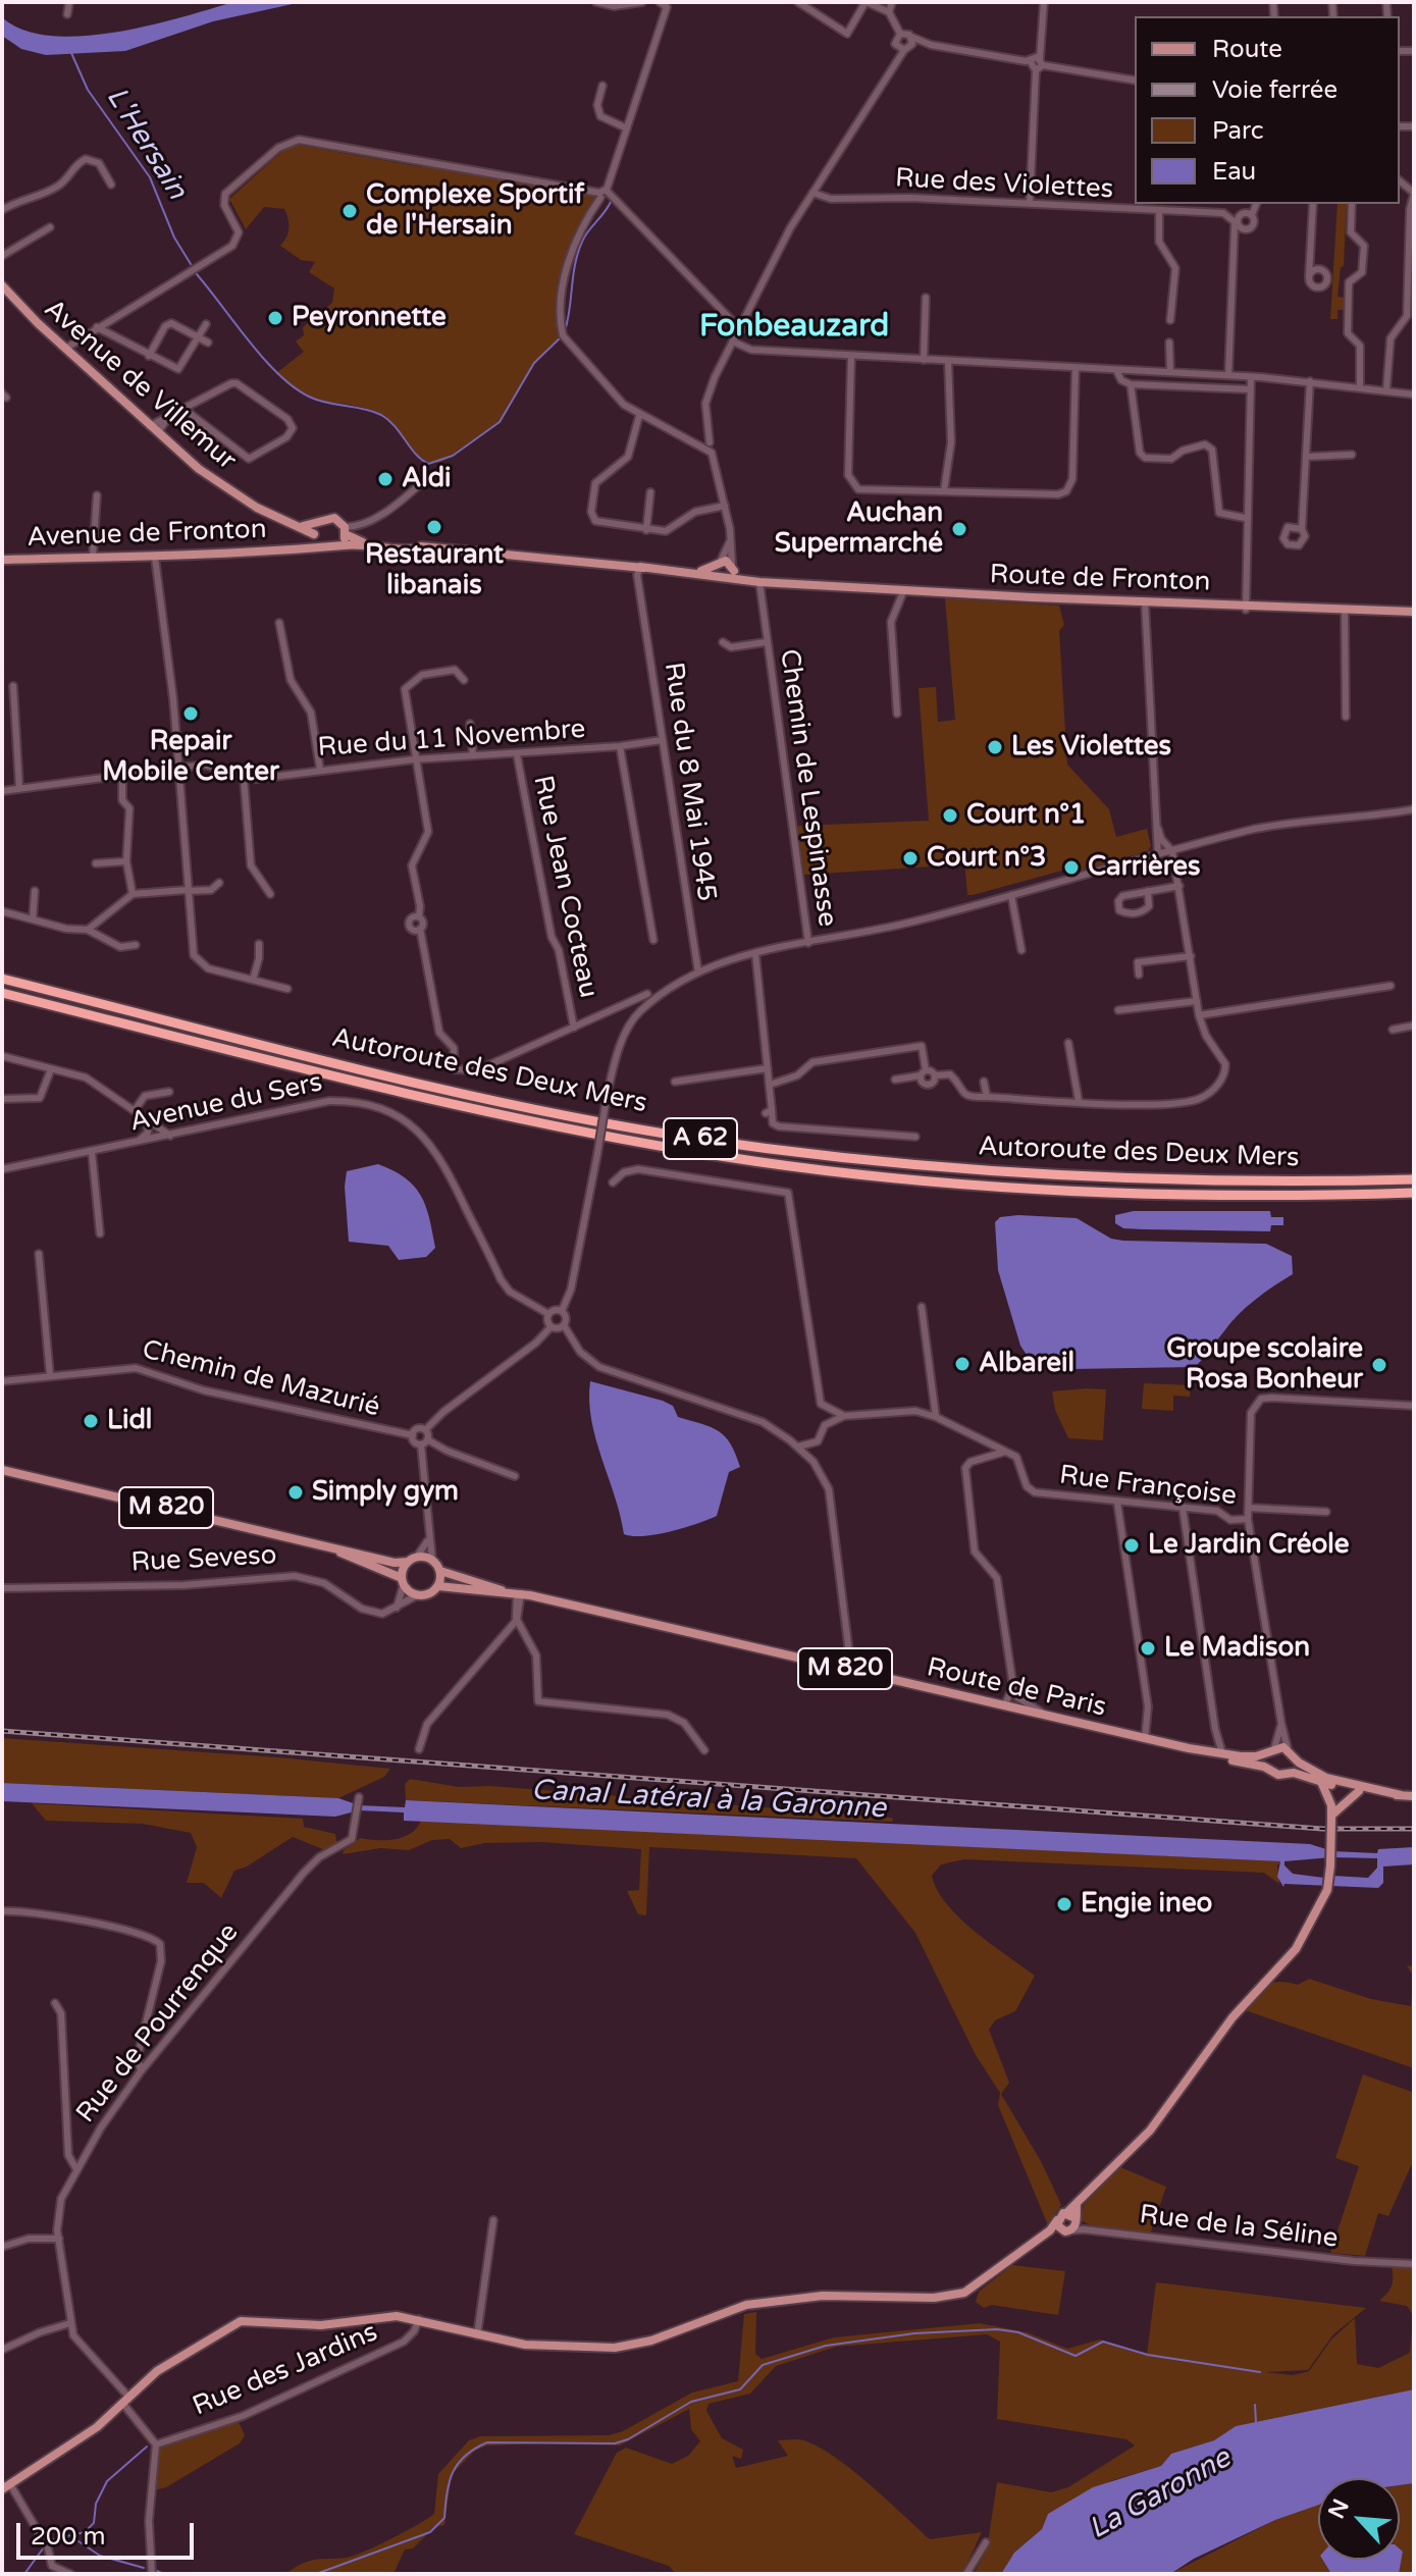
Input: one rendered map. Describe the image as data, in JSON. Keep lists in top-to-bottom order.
{
  "streets": {
    "highway": ["Autoroute des Deux Mers", "A 62"],
    "main road": [
      "Avenue de Villemur",
      "Avenue de Fronton",
      "Route de Fronton",
      "M 820",
      "Route de Paris"
    ],
    "street": [
      "Rue des Violettes",
      "Rue du 11 Novembre",
      "Rue du 8 Mai 1945",
      "Chemin de Lespinasse",
      "Rue Jean Cocteau",
      "Avenue du Sers",
      "Chemin de Mazurié",
      "Rue Françoise",
      "Rue Seveso",
      "Rue de Pourrenque",
      "Rue de la Séline",
      "Rue des Jardins"
    ]
  },
  "crossings": [
    ["Avenue de Villemur", "Avenue de Fronton"],
    ["Avenue de Fronton", "Rue du 8 Mai 1945"],
    ["Rue du 11 Novembre", "Rue du 8 Mai 1945"],
    ["Rue du 11 Novembre", "Rue Jean Cocteau"],
    ["Rue du 8 Mai 1945", "Chemin de Lespinasse"],
    ["Chemin de Lespinasse", "Avenue du Sers"],
    ["M 820", "Route de Paris"],
    ["Rue de Pourrenque", "Rue des Jardins"]
  ],
  "districts": ["Fonbeauzard"],
  "water": ["L'Hersain", "Canal Latéral à la Garonne", "La Garonne"],
  "places": [
    "Complexe Sportif de l'Hersain",
    "Peyronnette",
    "Aldi",
    "Restaurant libanais",
    "Auchan Supermarché",
    "Repair Mobile Center",
    "Les Violettes",
    "Court n°1",
    "Court n°3",
    "Carrières",
    "Albareil",
    "Groupe scolaire Rosa Bonheur",
    "Lidl",
    "Simply gym",
    "Le Jardin Créole",
    "Le Madison",
    "Engie ineo"
  ],
  "legend": [
    "Route",
    "Voie ferrée",
    "Parc",
    "Eau"
  ],
  "scale_bar": "200 m",
  "north": "top left"
}
